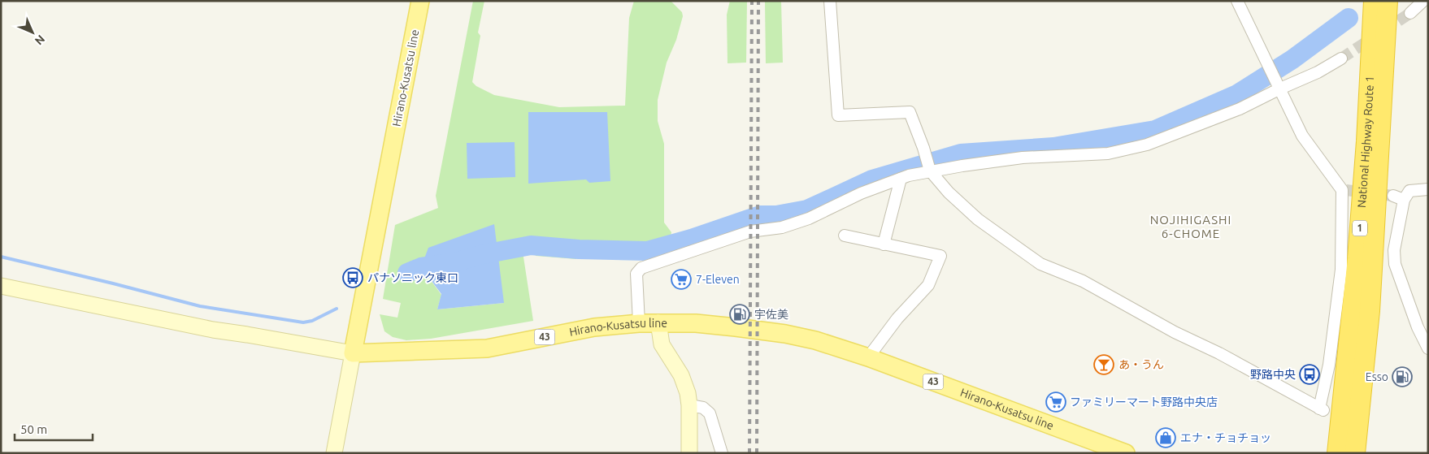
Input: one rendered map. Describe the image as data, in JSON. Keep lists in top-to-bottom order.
{
  "streets": {
    "highway": ["National Highway Route 1", "1"],
    "main road": ["Hirano-Kusatsu line", "43"]
  },
  "districts": ["NOJIHIGASHI 6-CHOME"],
  "places": {
    "bus stop": ["パナソニック東口", "野路中央"],
    "supermarket": ["7-Eleven", "ファミリーマート野路中央店"],
    "fuel station": ["宇佐美", "Esso"],
    "bar": ["あ・うん"],
    "shop": ["エナ・チョチョッ"]
  },
  "scale_bar": "50 m",
  "north": "bottom right"
}
